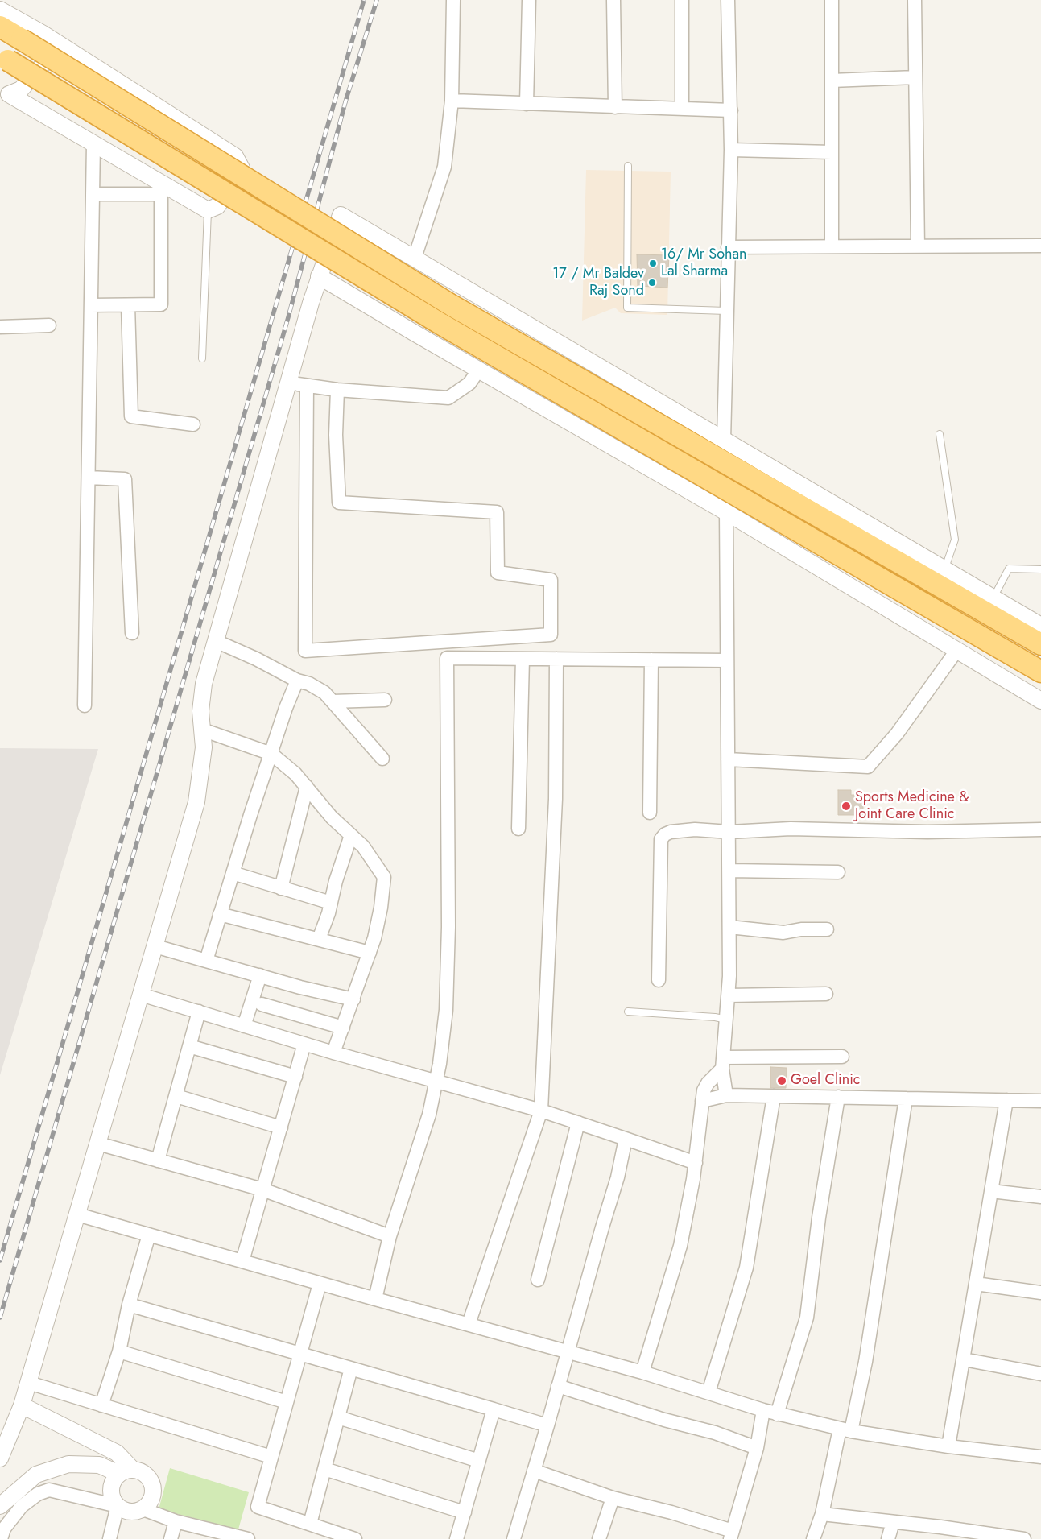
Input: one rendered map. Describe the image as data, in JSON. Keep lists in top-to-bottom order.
{
  "places": [
    "16/ Mr Sohan Lal Sharma",
    "17 / Mr Baldev Raj Sond",
    "Sports Medicine & Joint Care Clinic",
    "Goel Clinic"
  ]
}
